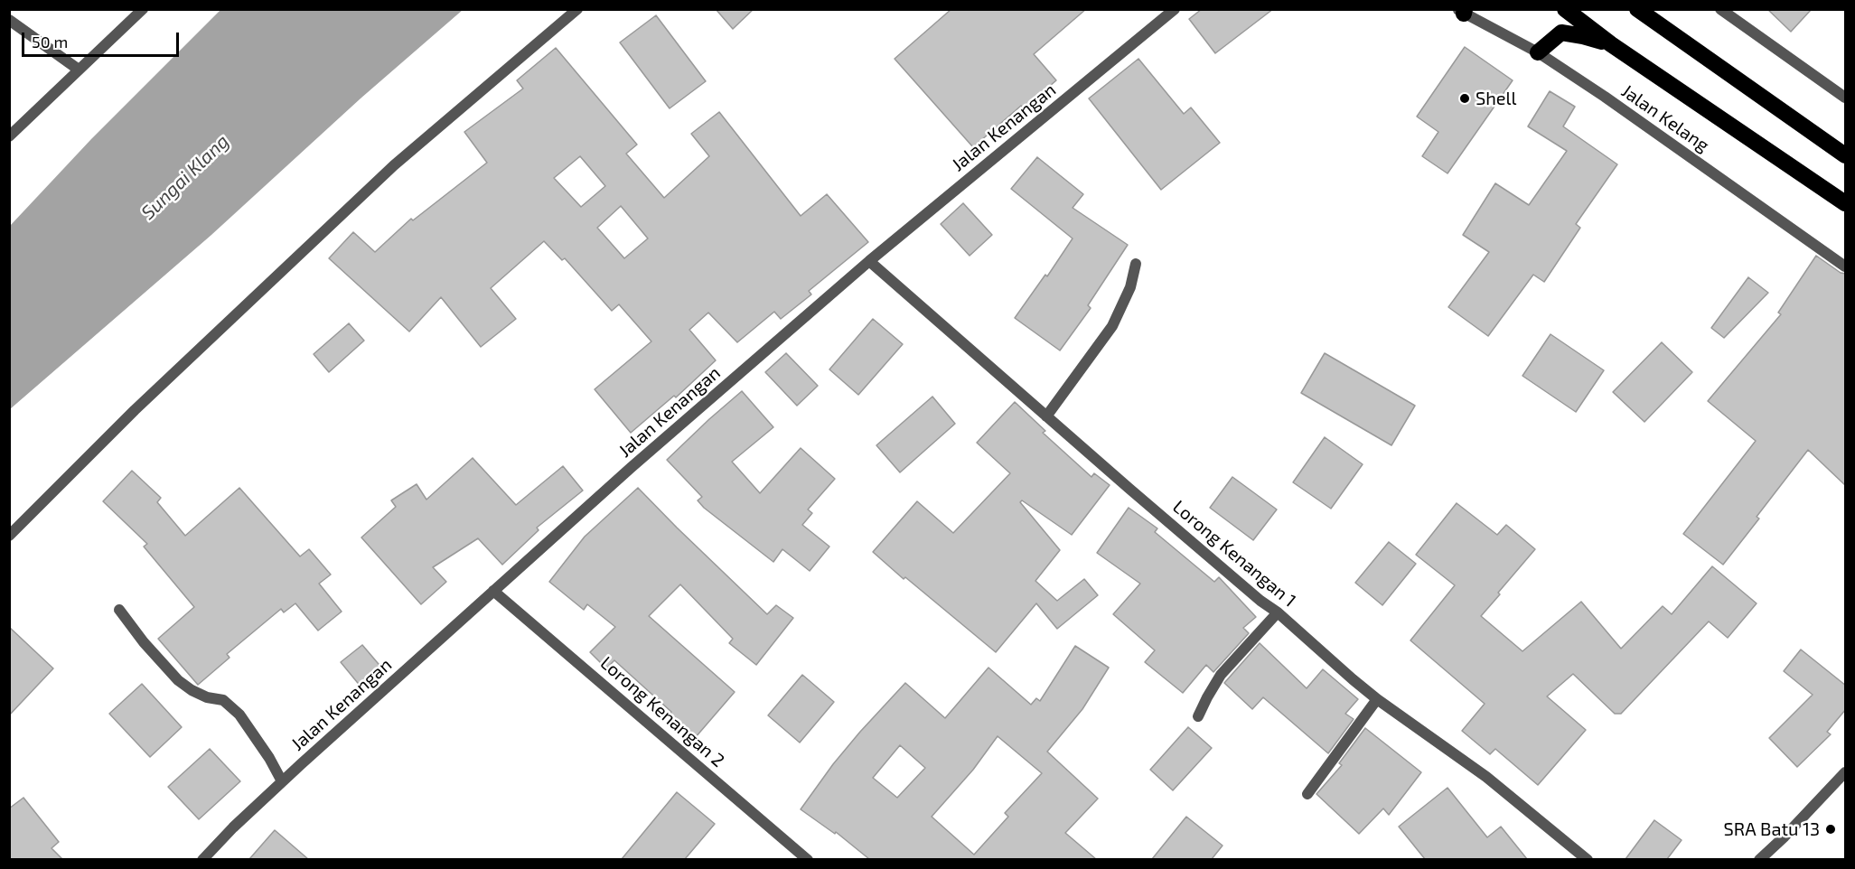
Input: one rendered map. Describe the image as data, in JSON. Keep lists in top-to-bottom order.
{
  "streets": {
    "street": [
      "Jalan Kelang",
      "Jalan Kenangan",
      "Lorong Kenangan 1",
      "Lorong Kenangan 2"
    ]
  },
  "crossings": [
    ["Jalan Kenangan", "Lorong Kenangan 1"],
    ["Jalan Kenangan", "Lorong Kenangan 2"]
  ],
  "water": ["Sungai Klang"],
  "places": ["Shell", "SRA Batu 13"],
  "scale_bar": "50 m"
}
